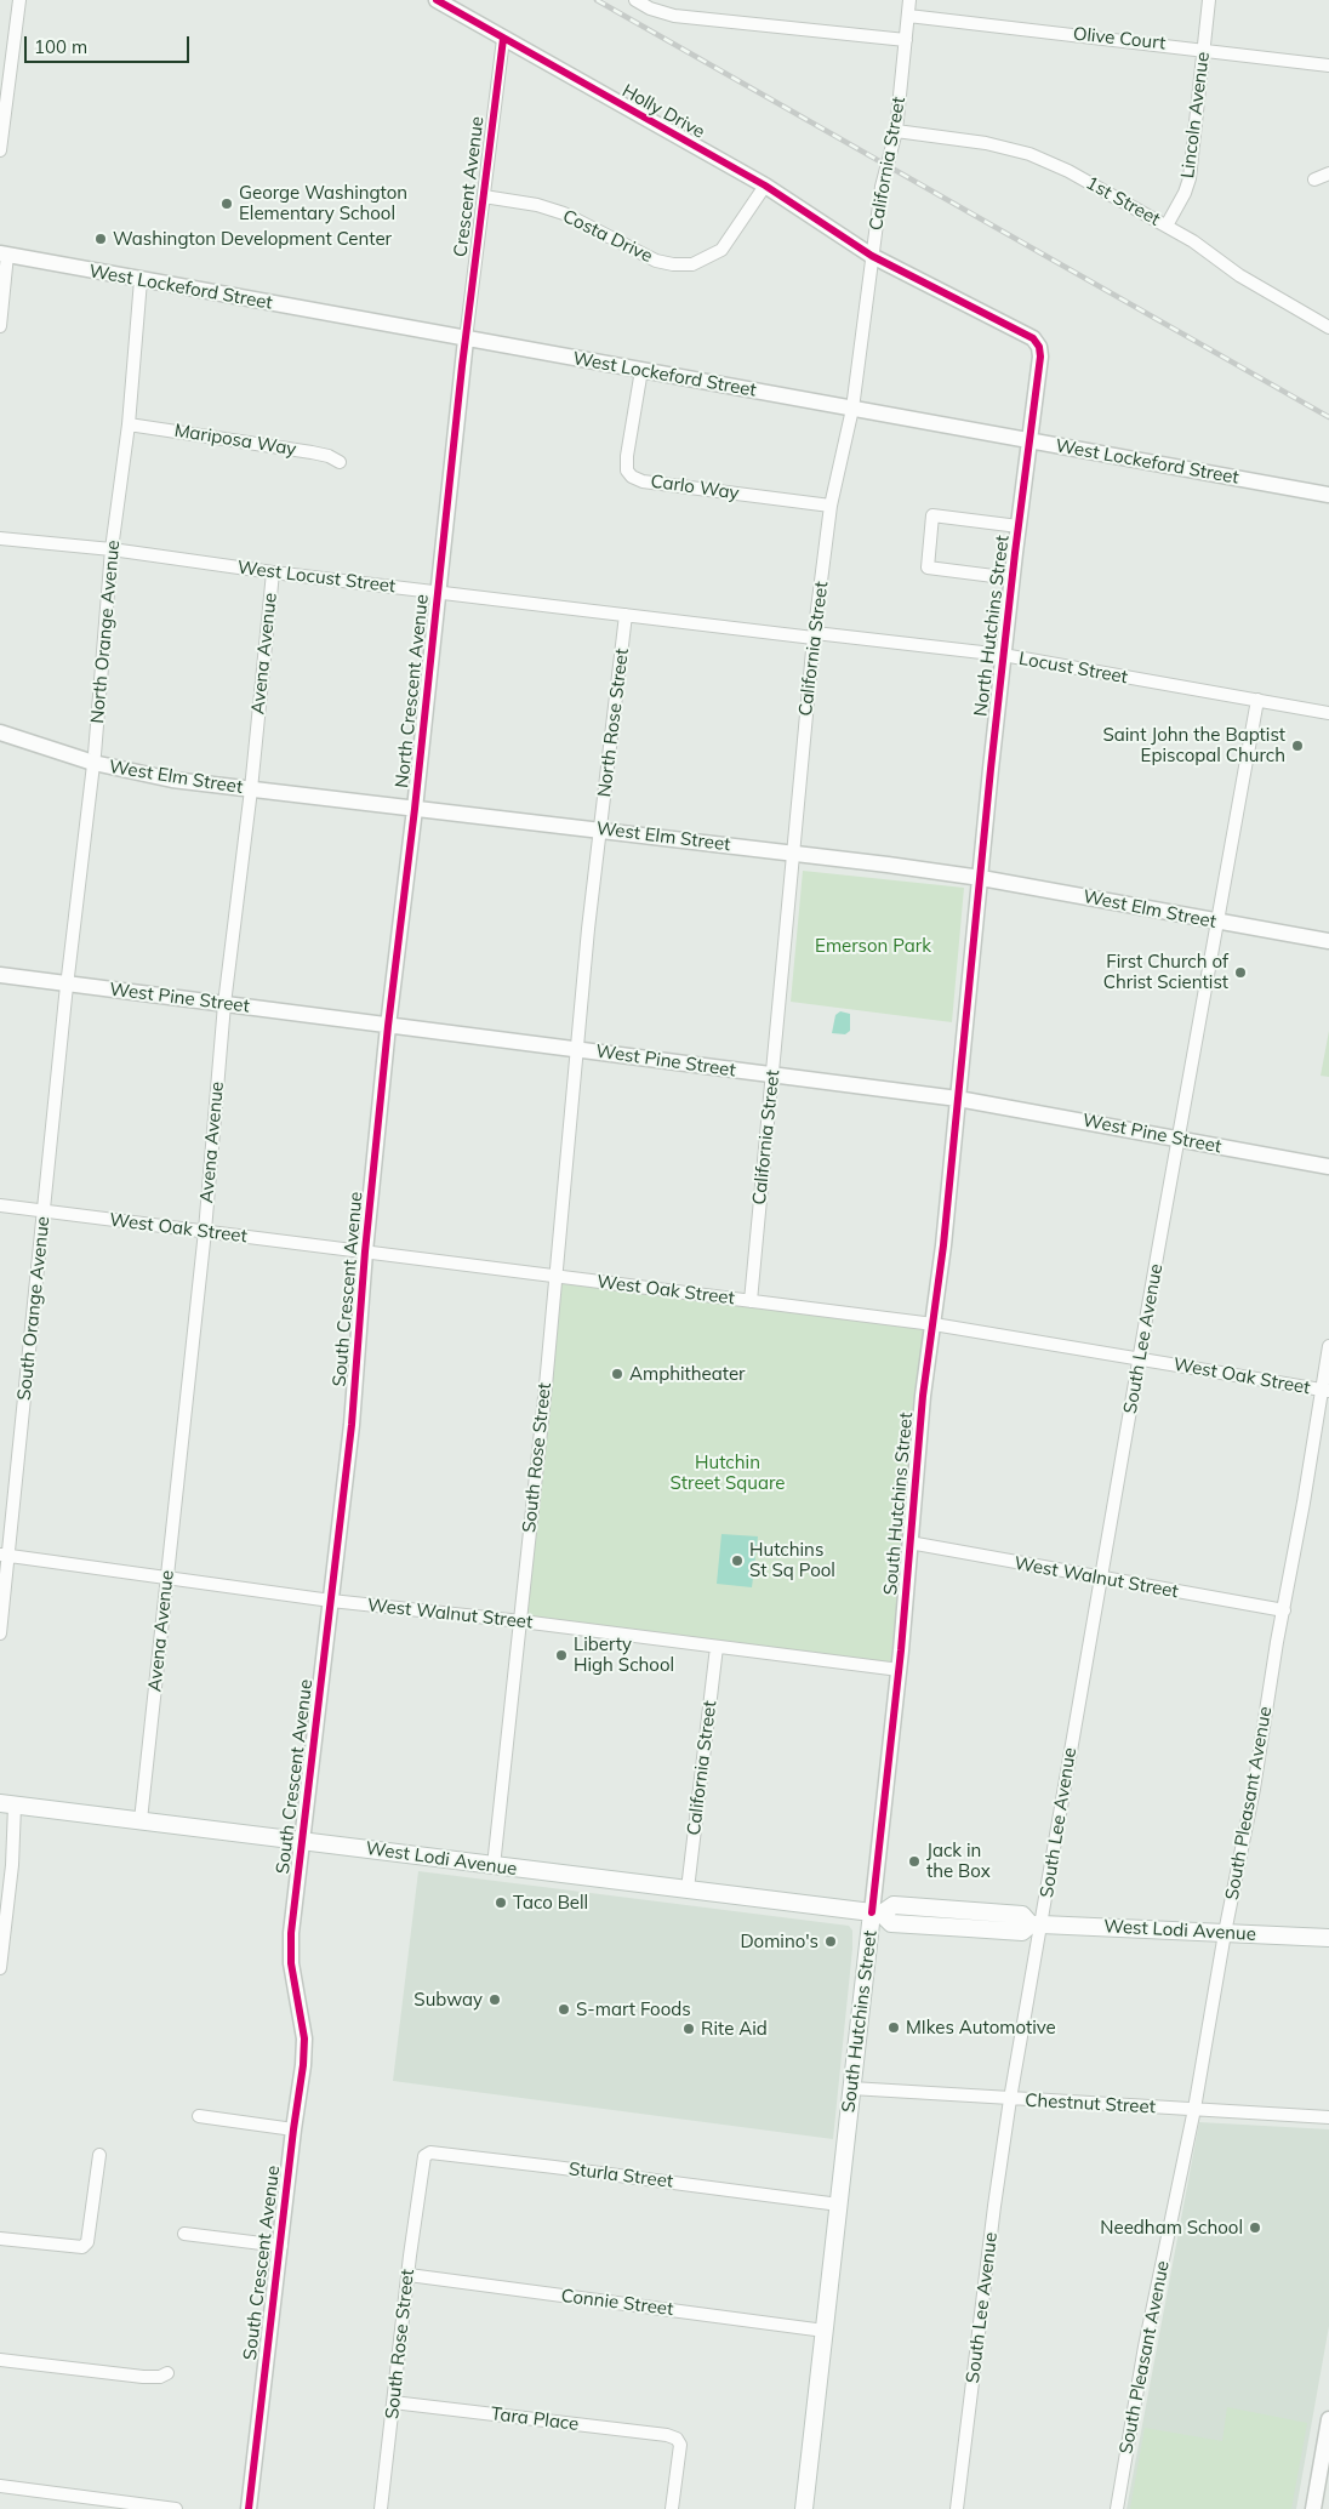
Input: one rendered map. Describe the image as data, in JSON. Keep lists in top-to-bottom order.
{
  "streets": {
    "main road": ["South Hutchins Street", "West Lodi Avenue"],
    "street": [
      "Olive Court",
      "Holly Drive",
      "Lincoln Avenue",
      "California Street",
      "Crescent Avenue",
      "1st Street",
      "Costa Drive",
      "West Lockeford Street",
      "Mariposa Way",
      "Carlo Way",
      "West Locust Street",
      "North Hutchins Street",
      "North Orange Avenue",
      "Avena Avenue",
      "Locust Street",
      "North Crescent Avenue",
      "North Rose Street",
      "West Elm Street",
      "West Pine Street",
      "West Oak Street",
      "South Crescent Avenue",
      "South Orange Avenue",
      "South Lee Avenue",
      "South Rose Street",
      "West Walnut Street",
      "South Pleasant Avenue",
      "Chestnut Street",
      "Sturla Street",
      "Connie Street",
      "Tara Place"
    ]
  },
  "crossings": [
    ["Olive Court", "Lincoln Avenue"],
    ["Olive Court", "California Street"],
    ["Holly Drive", "California Street"],
    ["Holly Drive", "Crescent Avenue"],
    ["Holly Drive", "Costa Drive"],
    ["Holly Drive", "North Hutchins Street"],
    ["Lincoln Avenue", "1st Street"],
    ["California Street", "1st Street"],
    ["California Street", "West Lockeford Street"],
    ["California Street", "Carlo Way"],
    ["California Street", "West Locust Street"],
    ["California Street", "North Hutchins Street"],
    ["California Street", "Locust Street"],
    ["California Street", "West Elm Street"],
    ["California Street", "West Pine Street"],
    ["California Street", "West Oak Street"],
    ["California Street", "West Walnut Street"],
    ["California Street", "West Lodi Avenue"],
    ["Crescent Avenue", "Costa Drive"],
    ["Crescent Avenue", "West Lockeford Street"],
    ["Crescent Avenue", "North Crescent Avenue"],
    ["West Lockeford Street", "Carlo Way"],
    ["West Lockeford Street", "North Hutchins Street"],
    ["West Lockeford Street", "North Orange Avenue"],
    ["West Lockeford Street", "North Crescent Avenue"],
    ["Mariposa Way", "North Orange Avenue"],
    ["West Locust Street", "North Orange Avenue"],
    ["West Locust Street", "Avena Avenue"],
    ["West Locust Street", "Locust Street"],
    ["West Locust Street", "North Crescent Avenue"],
    ["West Locust Street", "North Rose Street"],
    ["North Hutchins Street", "Locust Street"],
    ["North Hutchins Street", "West Elm Street"],
    ["North Hutchins Street", "West Pine Street"],
    ["North Hutchins Street", "South Hutchins Street"],
    ["North Orange Avenue", "West Elm Street"],
    ["North Orange Avenue", "West Pine Street"],
    ["North Orange Avenue", "South Orange Avenue"],
    ["Avena Avenue", "West Elm Street"],
    ["Avena Avenue", "West Pine Street"],
    ["Avena Avenue", "West Oak Street"],
    ["Avena Avenue", "West Walnut Street"],
    ["Avena Avenue", "West Lodi Avenue"],
    ["Locust Street", "South Lee Avenue"],
    ["North Crescent Avenue", "West Elm Street"],
    ["North Crescent Avenue", "West Pine Street"],
    ["North Crescent Avenue", "South Crescent Avenue"],
    ["North Rose Street", "West Elm Street"],
    ["North Rose Street", "West Pine Street"],
    ["North Rose Street", "South Rose Street"],
    ["West Elm Street", "South Lee Avenue"],
    ["West Pine Street", "South Orange Avenue"],
    ["West Pine Street", "South Lee Avenue"],
    ["West Pine Street", "South Rose Street"],
    ["West Pine Street", "South Hutchins Street"],
    ["West Oak Street", "South Crescent Avenue"],
    ["West Oak Street", "South Orange Avenue"],
    ["West Oak Street", "South Lee Avenue"],
    ["West Oak Street", "South Rose Street"],
    ["West Oak Street", "South Hutchins Street"],
    ["West Oak Street", "South Pleasant Avenue"],
    ["South Crescent Avenue", "West Walnut Street"],
    ["South Crescent Avenue", "West Lodi Avenue"],
    ["South Orange Avenue", "West Walnut Street"],
    ["South Lee Avenue", "West Walnut Street"],
    ["South Lee Avenue", "West Lodi Avenue"],
    ["South Lee Avenue", "Chestnut Street"],
    ["South Rose Street", "West Walnut Street"],
    ["South Rose Street", "West Lodi Avenue"],
    ["South Rose Street", "Sturla Street"],
    ["South Rose Street", "Connie Street"],
    ["South Rose Street", "Tara Place"],
    ["South Hutchins Street", "West Walnut Street"],
    ["South Hutchins Street", "West Lodi Avenue"],
    ["South Hutchins Street", "Chestnut Street"],
    ["South Hutchins Street", "Sturla Street"],
    ["South Hutchins Street", "Connie Street"],
    ["West Walnut Street", "South Pleasant Avenue"],
    ["South Pleasant Avenue", "West Lodi Avenue"],
    ["South Pleasant Avenue", "Chestnut Street"]
  ],
  "parks": ["Emerson Park", "Hutchin Street Square"],
  "places": [
    "George Washington Elementary School",
    "Washington Development Center",
    "Saint John the Baptist Episcopal Church",
    "First Church of Christ Scientist",
    "Amphitheater",
    "Hutchins St Sq Pool",
    "Liberty High School",
    "Jack in the Box",
    "Taco Bell",
    "Domino's",
    "Subway",
    "S-mart Foods",
    "MIkes Automotive",
    "Rite Aid",
    "Needham School"
  ],
  "scale_bar": "100 m"
}
